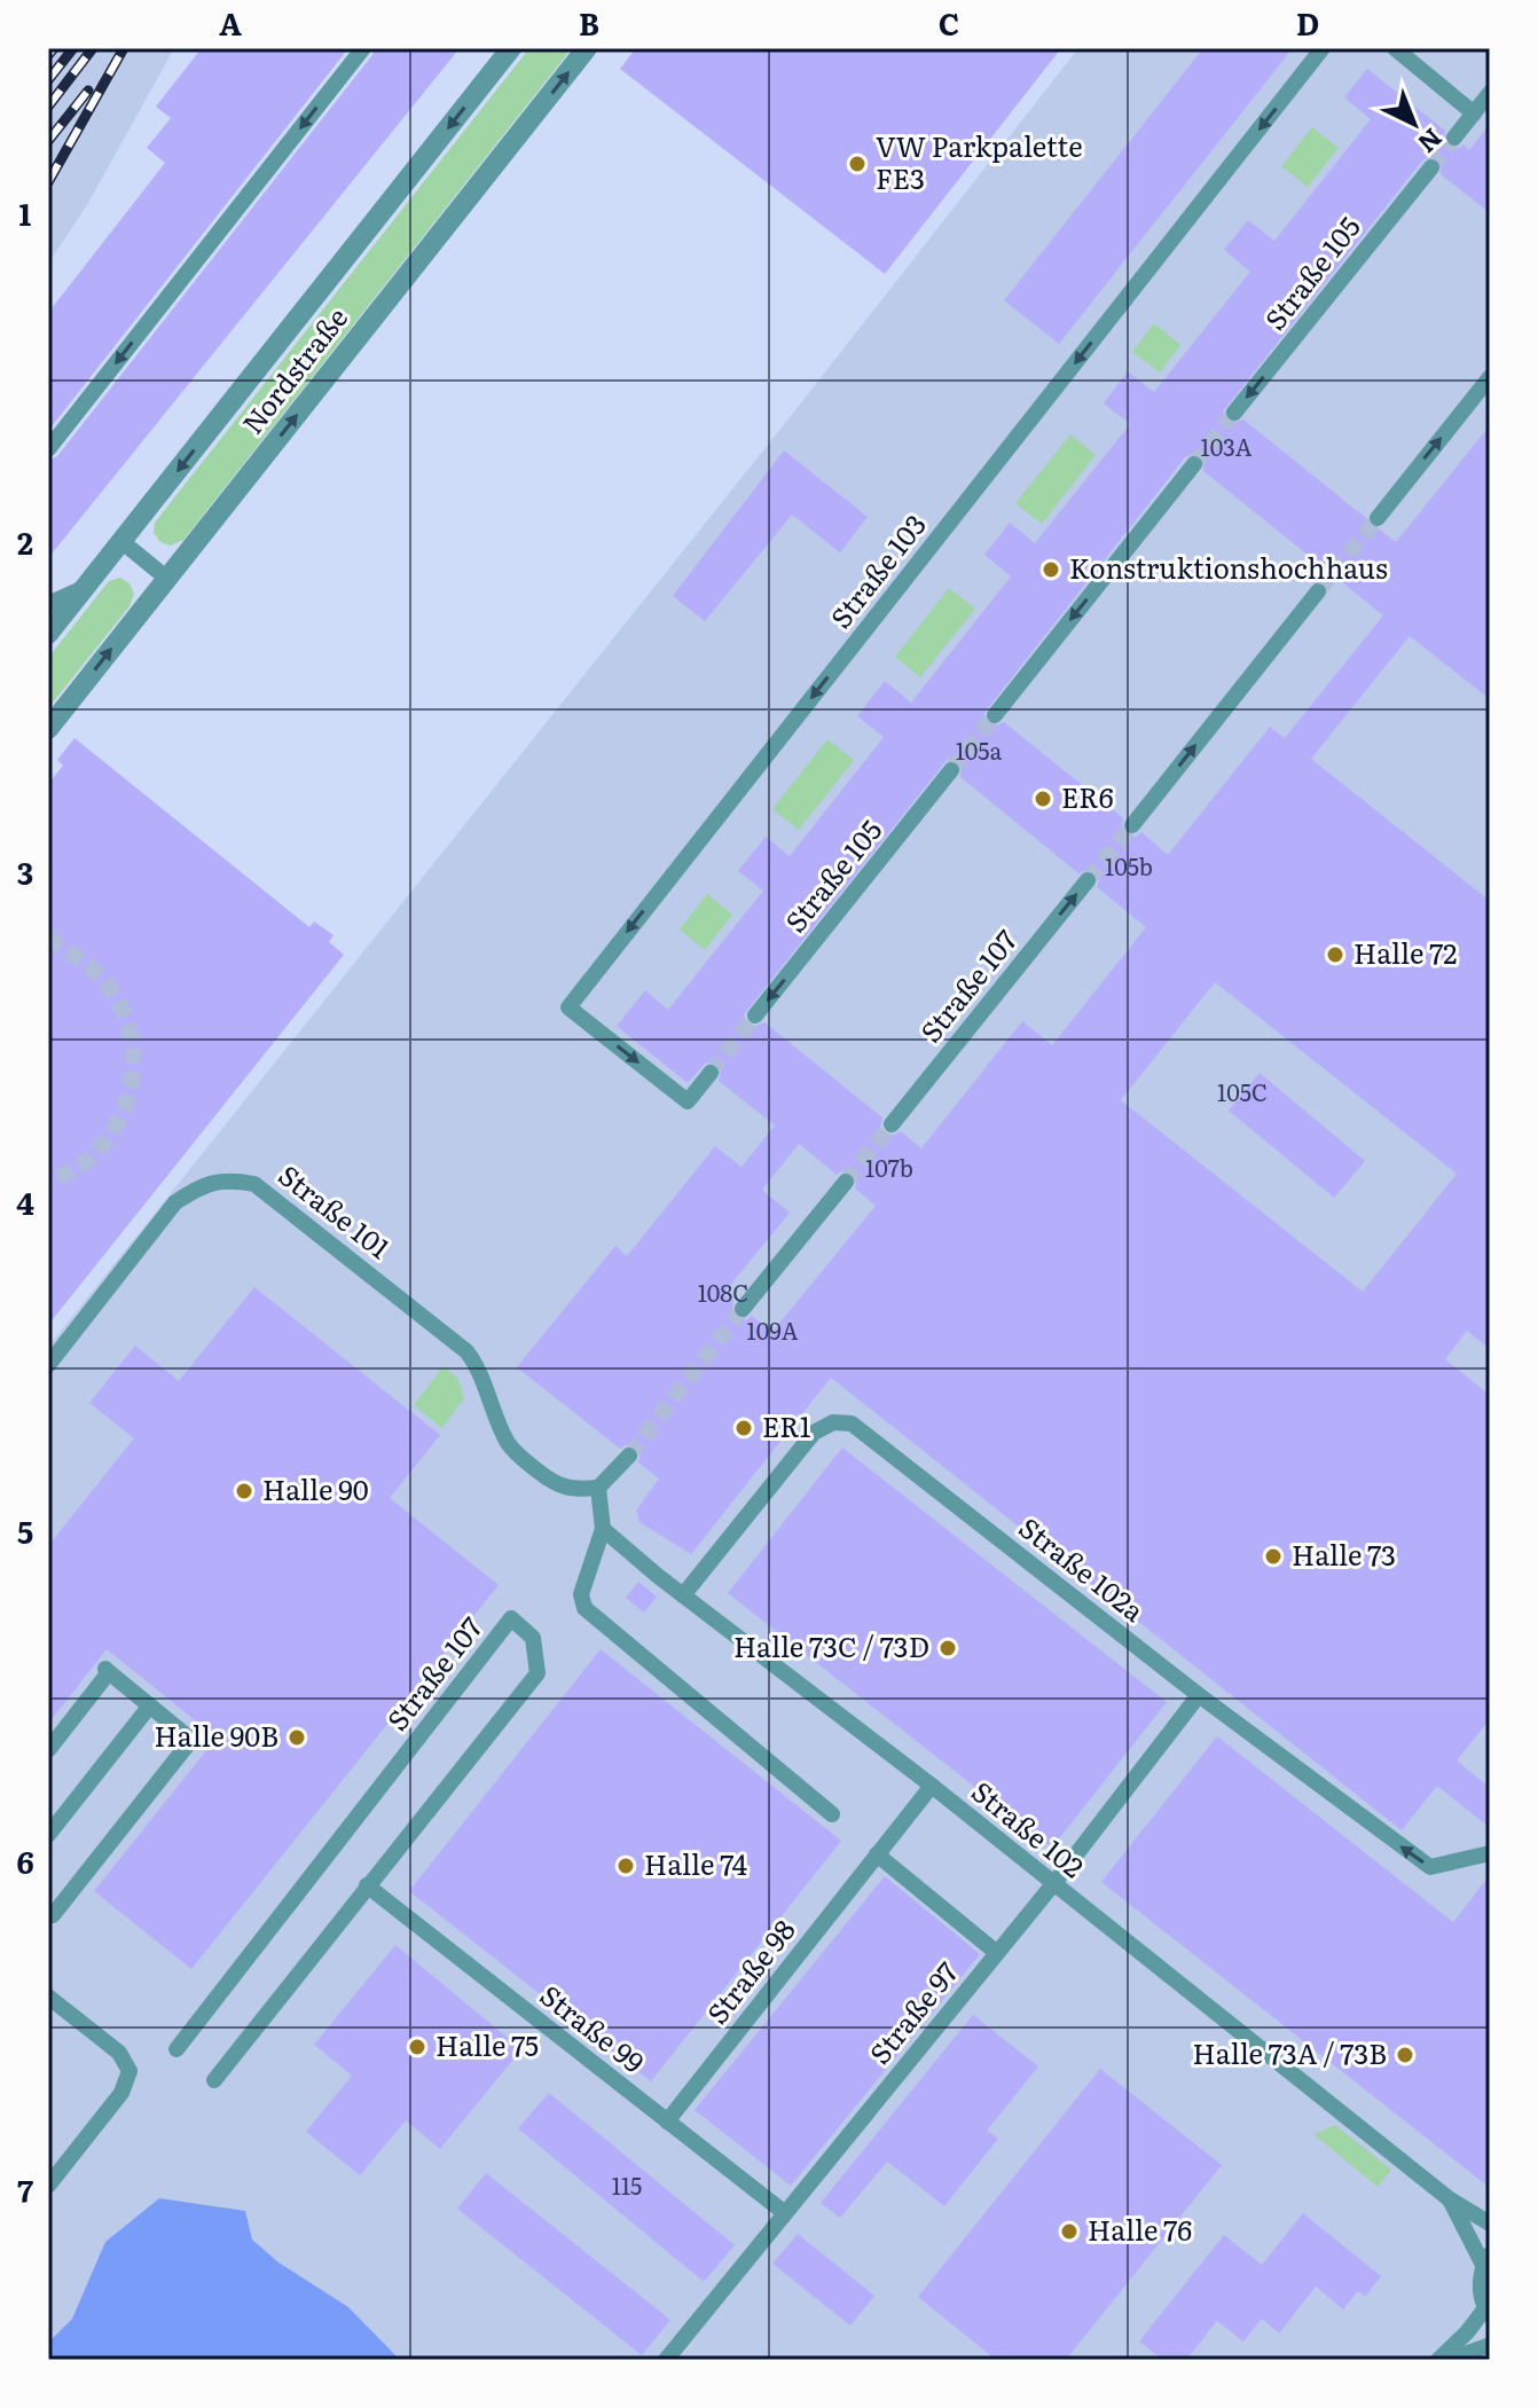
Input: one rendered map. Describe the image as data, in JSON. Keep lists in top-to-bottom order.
{
  "streets": {
    "street": [
      "Straße 105",
      "Nordstraße",
      "Straße 103",
      "Straße 107",
      "Straße 101",
      "Straße 102a",
      "Straße 102",
      "Straße 98",
      "Straße 97",
      "Straße 99"
    ]
  },
  "crossings": [
    ["Straße 107", "Straße 99"],
    ["Straße 102a", "Straße 102"],
    ["Straße 102a", "Straße 97"],
    ["Straße 102", "Straße 98"],
    ["Straße 102", "Straße 97"],
    ["Straße 98", "Straße 99"],
    ["Straße 97", "Straße 99"]
  ],
  "one_way": ["Straße 105", "Straße 103"],
  "places": [
    "VW Parkpalette FE3",
    "Konstruktionshochhaus",
    "ER6",
    "Halle 72",
    "ER1",
    "Halle 90",
    "Halle 73",
    "Halle 73C / 73D",
    "Halle 90B",
    "Halle 74",
    "Halle 75",
    "Halle 73A / 73B",
    "Halle 76"
  ],
  "house_numbers": [
    "103A",
    "105a",
    "105b",
    "105C",
    "107b",
    "108C",
    "109A",
    "115"
  ],
  "north": "bottom right",
  "grid": {
    "columns": [
      "A",
      "B",
      "C",
      "D"
    ],
    "rows": [
      "1",
      "2",
      "3",
      "4",
      "5",
      "6",
      "7"
    ]
  }
}
